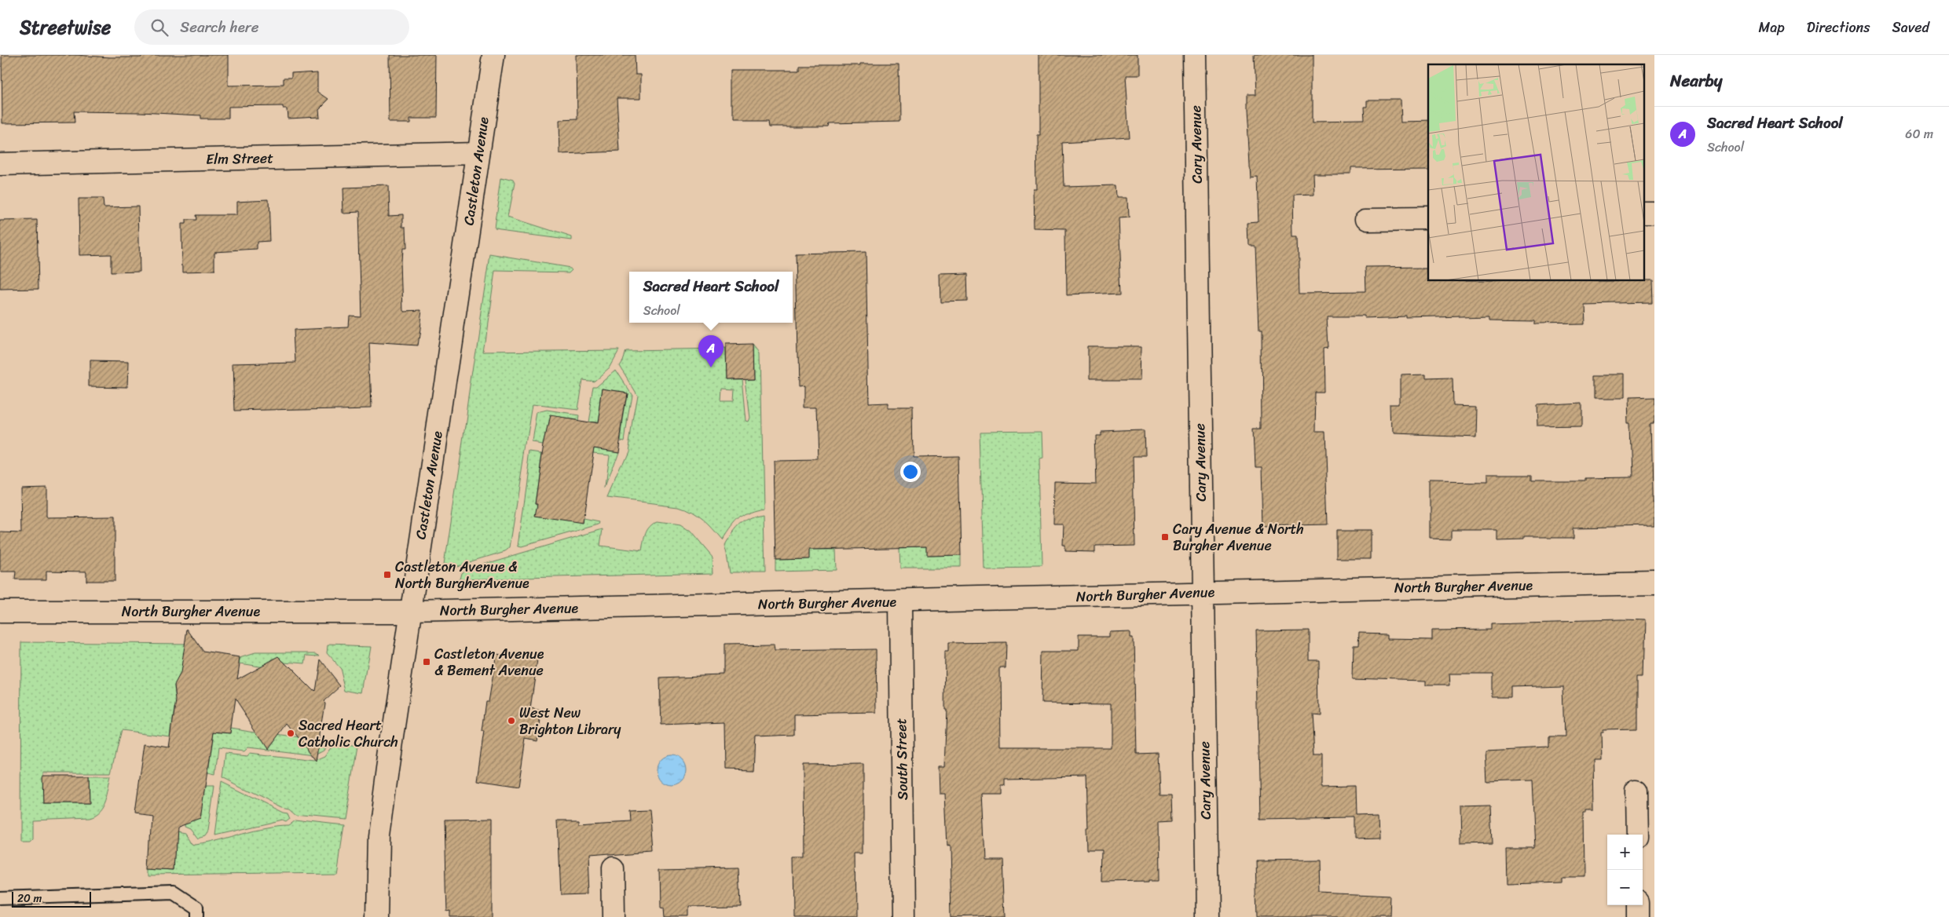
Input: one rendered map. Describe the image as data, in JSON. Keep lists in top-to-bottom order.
{
  "streets": {
    "street": [
      "Cary Avenue",
      "Elm Street",
      "Castleton Avenue",
      "North Burgher Avenue",
      "South Street"
    ]
  },
  "crossings": [
    ["Cary Avenue", "North Burgher Avenue"],
    ["Elm Street", "Castleton Avenue"],
    ["Castleton Avenue", "North Burgher Avenue"],
    ["North Burgher Avenue", "South Street"]
  ],
  "places": {
    "transit": ["Cary Avenue & North Burgher Avenue", "Castleton Avenue & North BurgherAvenue", "Castleton Avenue & Bement Avenue"],
    "other": ["West New Brighton Library", "Sacred Heart Catholic Church"]
  },
  "scale_bar": "20 m",
  "page": {
    "header": "Streetwise",
    "search": "Search here",
    "nav": ["Map", "Directions", "Saved"],
    "heading": "Nearby",
    "list": [
      {
        "mark": "A",
        "name": "Sacred Heart School",
        "note": "School",
        "value": "60 m"
      }
    ],
    "popup": ["Sacred Heart School", "School"],
    "pins": "A",
    "map_buttons": ["+", "−"],
    "scale": "20 m"
  }
}
